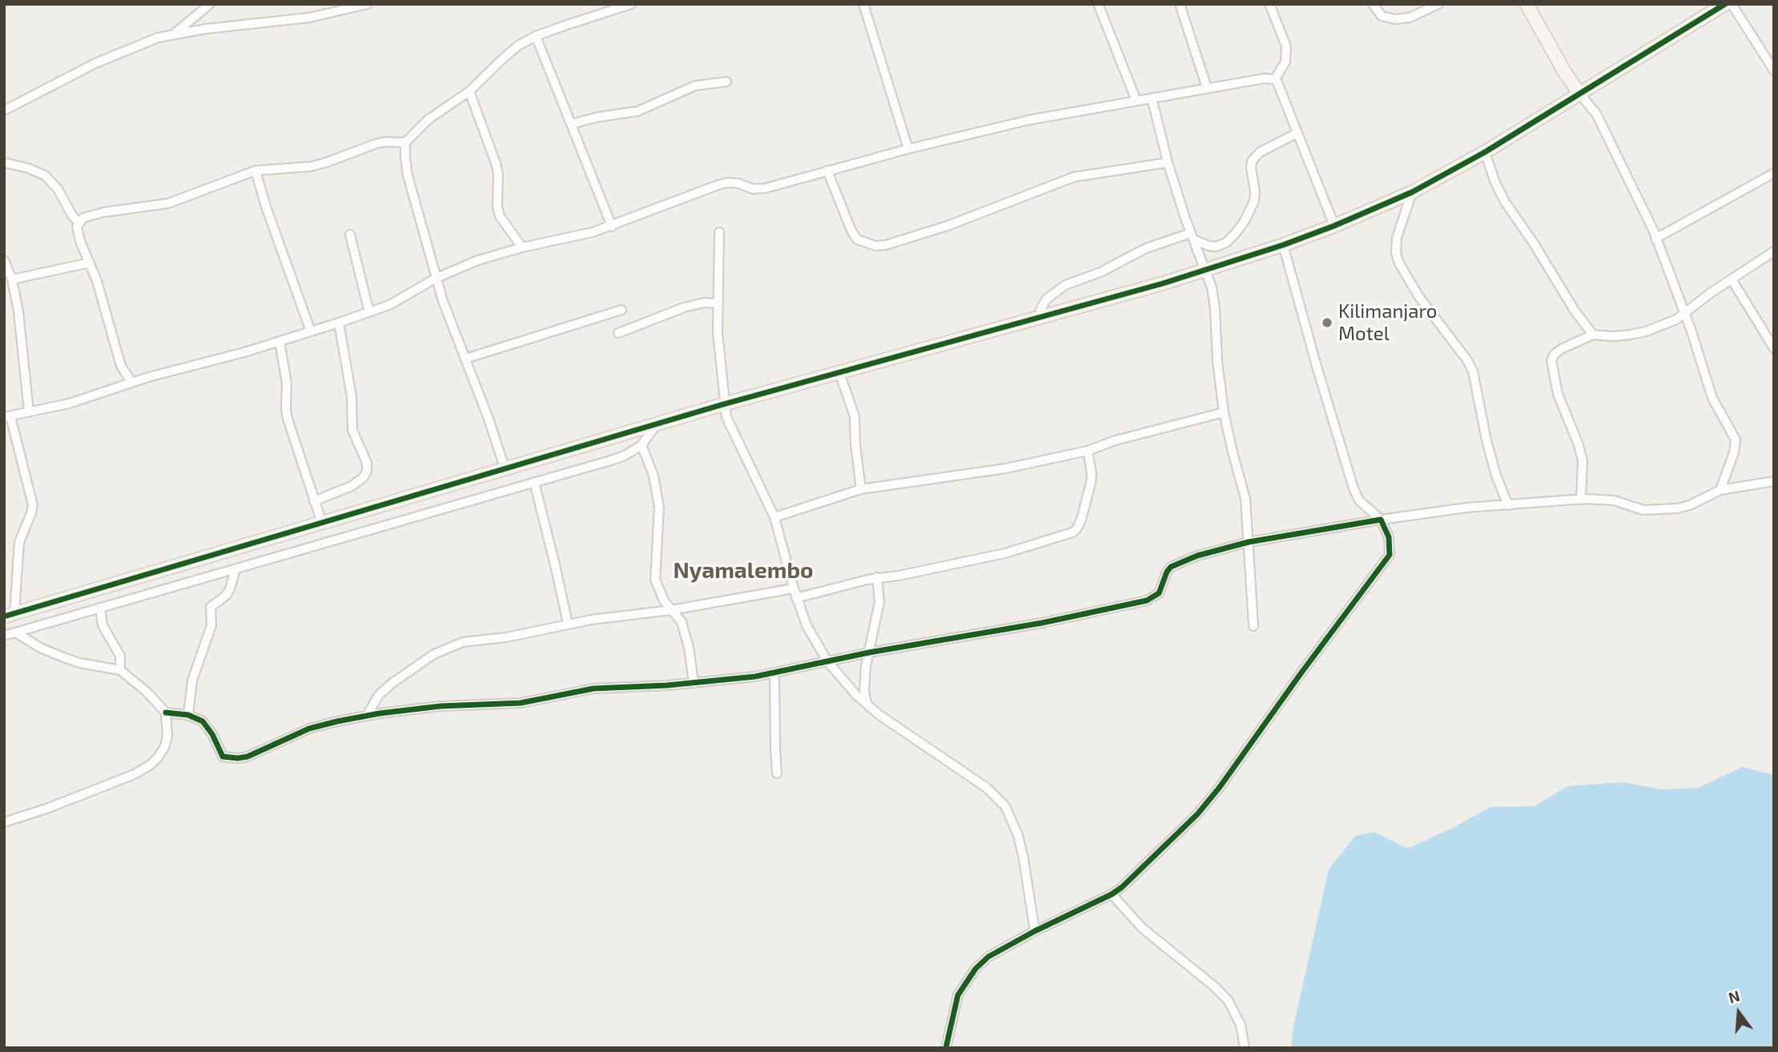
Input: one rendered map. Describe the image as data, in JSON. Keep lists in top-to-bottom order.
{
  "districts": ["Nyamalembo"],
  "places": ["Kilimanjaro Motel"],
  "north": "top"
}
